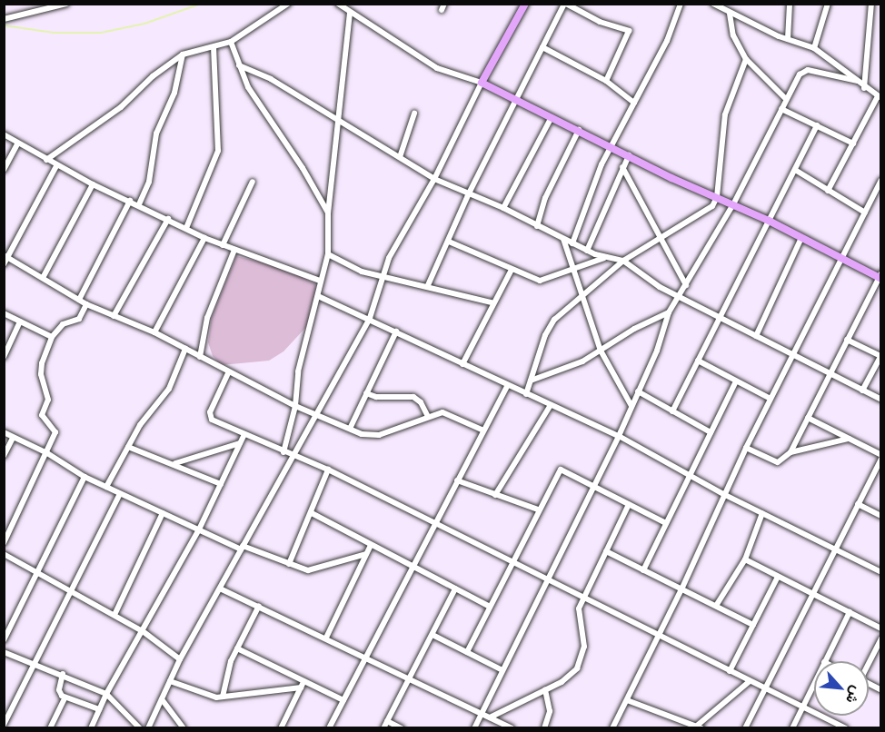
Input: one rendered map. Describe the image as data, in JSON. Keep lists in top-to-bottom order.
{
  "north": "bottom right"
}
